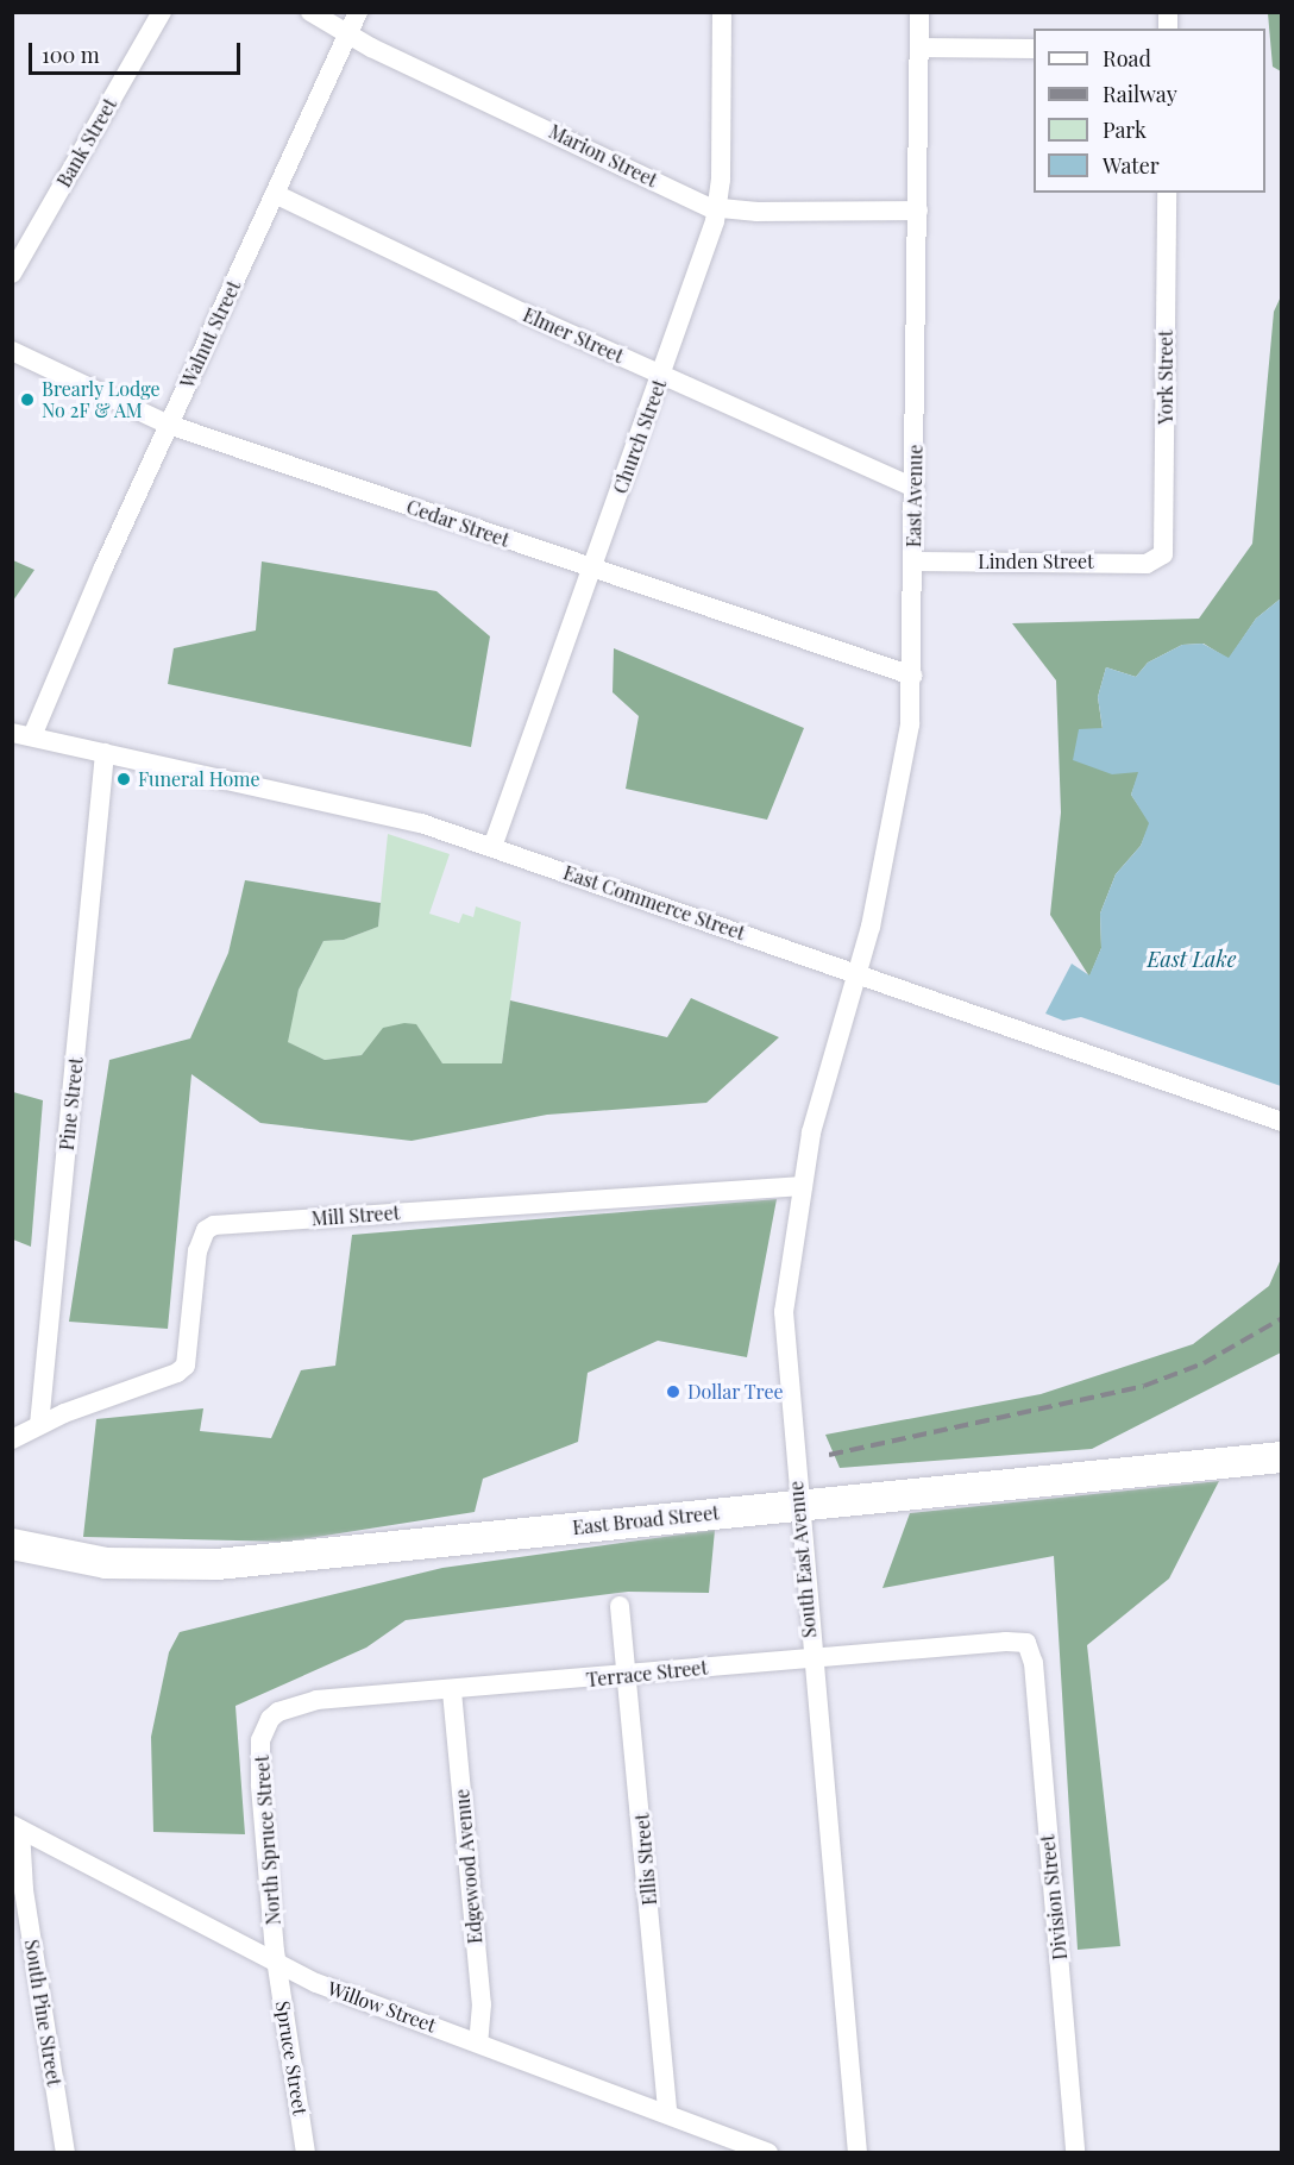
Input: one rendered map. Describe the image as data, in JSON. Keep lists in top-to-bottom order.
{
  "streets": {
    "highway": ["East Broad Street"],
    "street": [
      "Bank Street",
      "Marion Street",
      "Walnut Street",
      "Elmer Street",
      "York Street",
      "Church Street",
      "East Avenue",
      "Cedar Street",
      "Linden Street",
      "East Commerce Street",
      "Pine Street",
      "Mill Street",
      "South East Avenue",
      "Terrace Street",
      "North Spruce Street",
      "Ellis Street",
      "Edgewood Avenue",
      "Division Street",
      "Willow Street",
      "South Pine Street",
      "Spruce Street"
    ]
  },
  "crossings": [
    ["Marion Street", "Walnut Street"],
    ["Marion Street", "Church Street"],
    ["Marion Street", "East Avenue"],
    ["Walnut Street", "Elmer Street"],
    ["Walnut Street", "Cedar Street"],
    ["Walnut Street", "East Commerce Street"],
    ["Elmer Street", "Church Street"],
    ["Elmer Street", "East Avenue"],
    ["York Street", "Linden Street"],
    ["Church Street", "Cedar Street"],
    ["Church Street", "East Commerce Street"],
    ["East Avenue", "Cedar Street"],
    ["East Avenue", "Linden Street"],
    ["East Avenue", "East Commerce Street"],
    ["East Avenue", "South East Avenue"],
    ["East Commerce Street", "Pine Street"],
    ["East Commerce Street", "South East Avenue"],
    ["Pine Street", "Mill Street"],
    ["Mill Street", "South East Avenue"],
    ["East Broad Street", "South East Avenue"],
    ["South East Avenue", "Terrace Street"],
    ["Terrace Street", "North Spruce Street"],
    ["Terrace Street", "Ellis Street"],
    ["Terrace Street", "Edgewood Avenue"],
    ["Terrace Street", "Division Street"],
    ["North Spruce Street", "Willow Street"],
    ["North Spruce Street", "Spruce Street"],
    ["Ellis Street", "Willow Street"],
    ["Edgewood Avenue", "Willow Street"],
    ["Willow Street", "South Pine Street"],
    ["Willow Street", "Spruce Street"]
  ],
  "water": ["East Lake"],
  "places": ["Brearly Lodge No 2F & AM", "Funeral Home", "Dollar Tree"],
  "legend": [
    "Road",
    "Railway",
    "Park",
    "Water"
  ],
  "scale_bar": "100 m"
}
